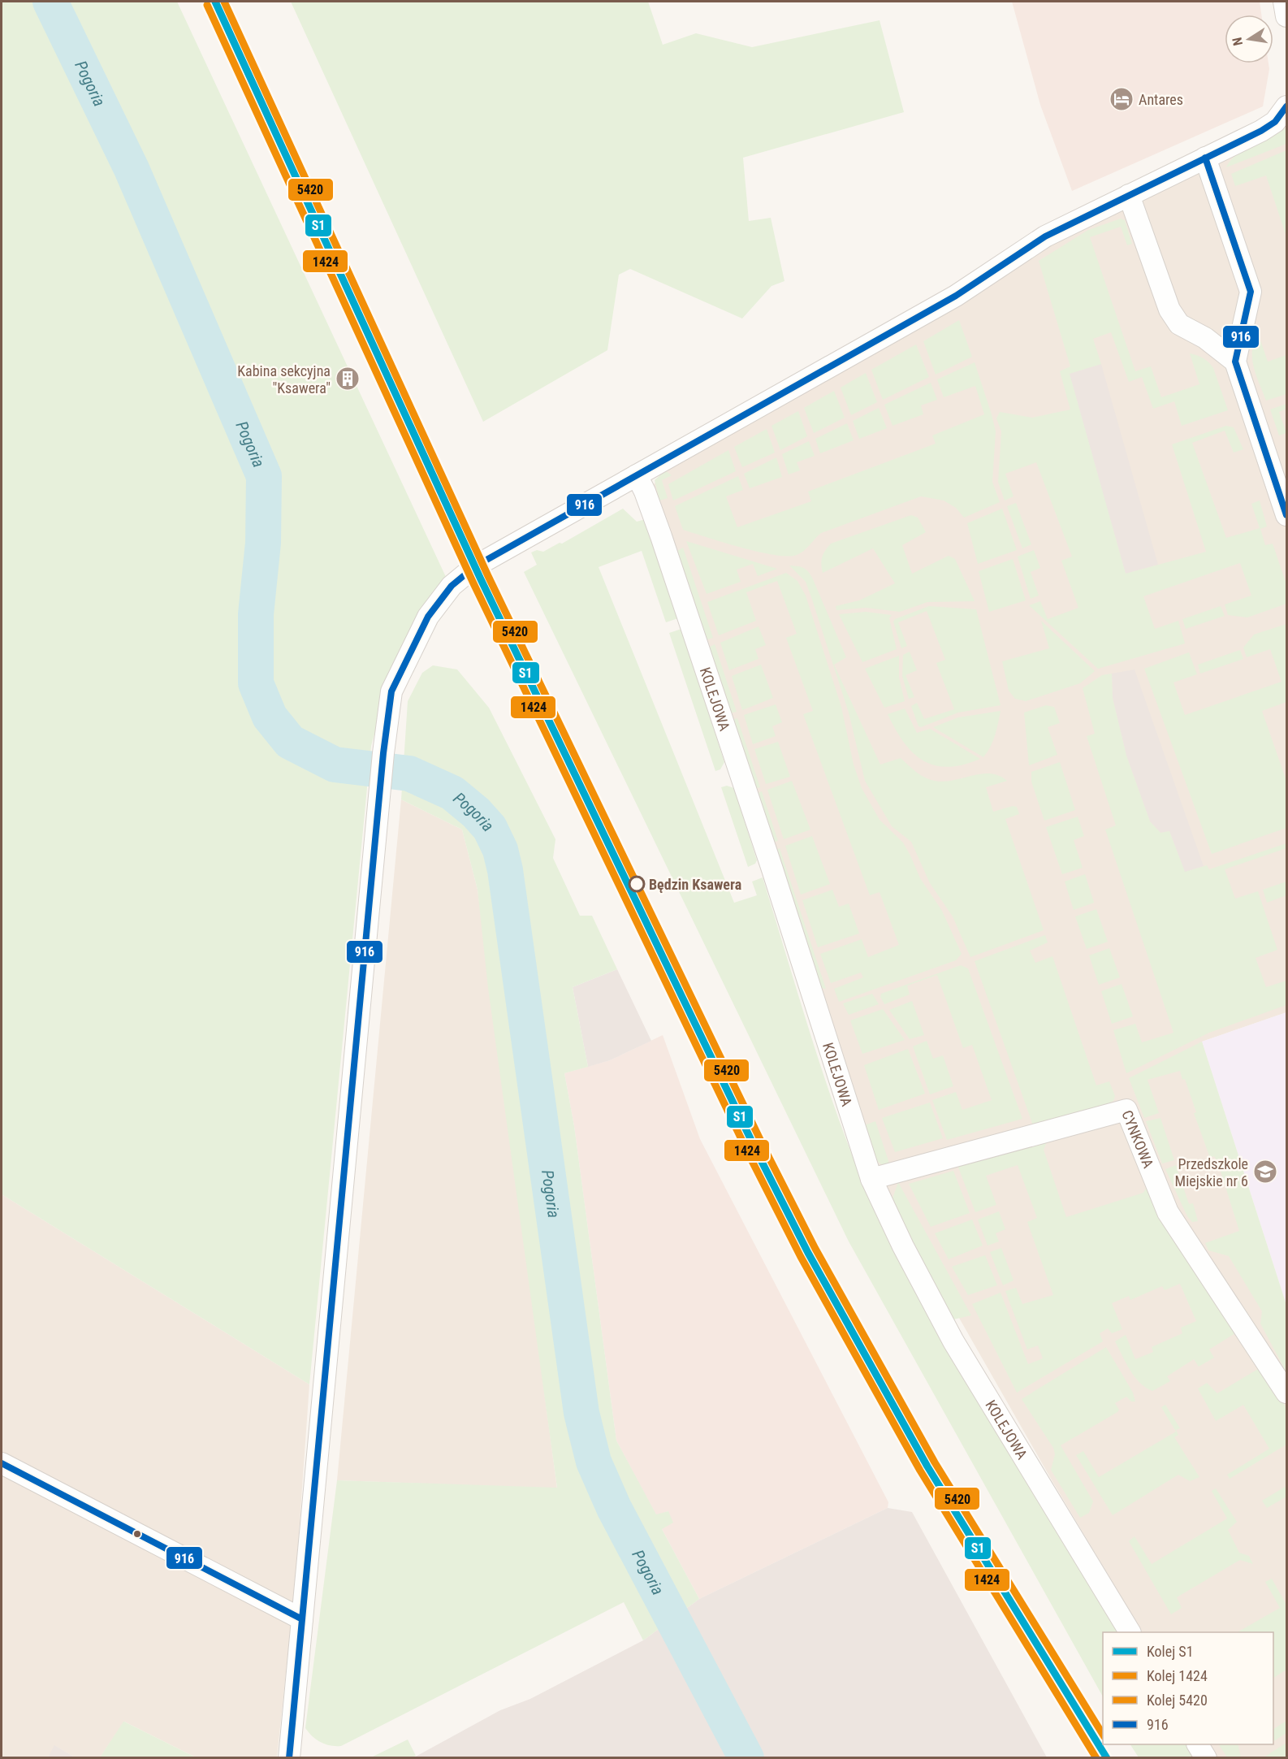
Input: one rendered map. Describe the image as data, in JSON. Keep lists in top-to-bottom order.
{
  "streets": {
    "street": ["KOLEJOWA", "CYNKOWA"]
  },
  "crossings": [
    ["KOLEJOWA", "CYNKOWA"]
  ],
  "water": ["Pogoria"],
  "places": {
    "hotel": ["Antares"],
    "building": ["Kabina sekcyjna \"Ksawera\""],
    "other": ["Będzin Ksawera"],
    "school or university": ["Przedszkole Miejskie nr 6"]
  },
  "lines": [
    "rail line S1",
    "rail line 5420",
    "rail line 1424",
    "transit line 916"
  ],
  "legend": [
    "Kolej S1",
    "Kolej 1424",
    "Kolej 5420",
    "916"
  ],
  "north": "left"
}
